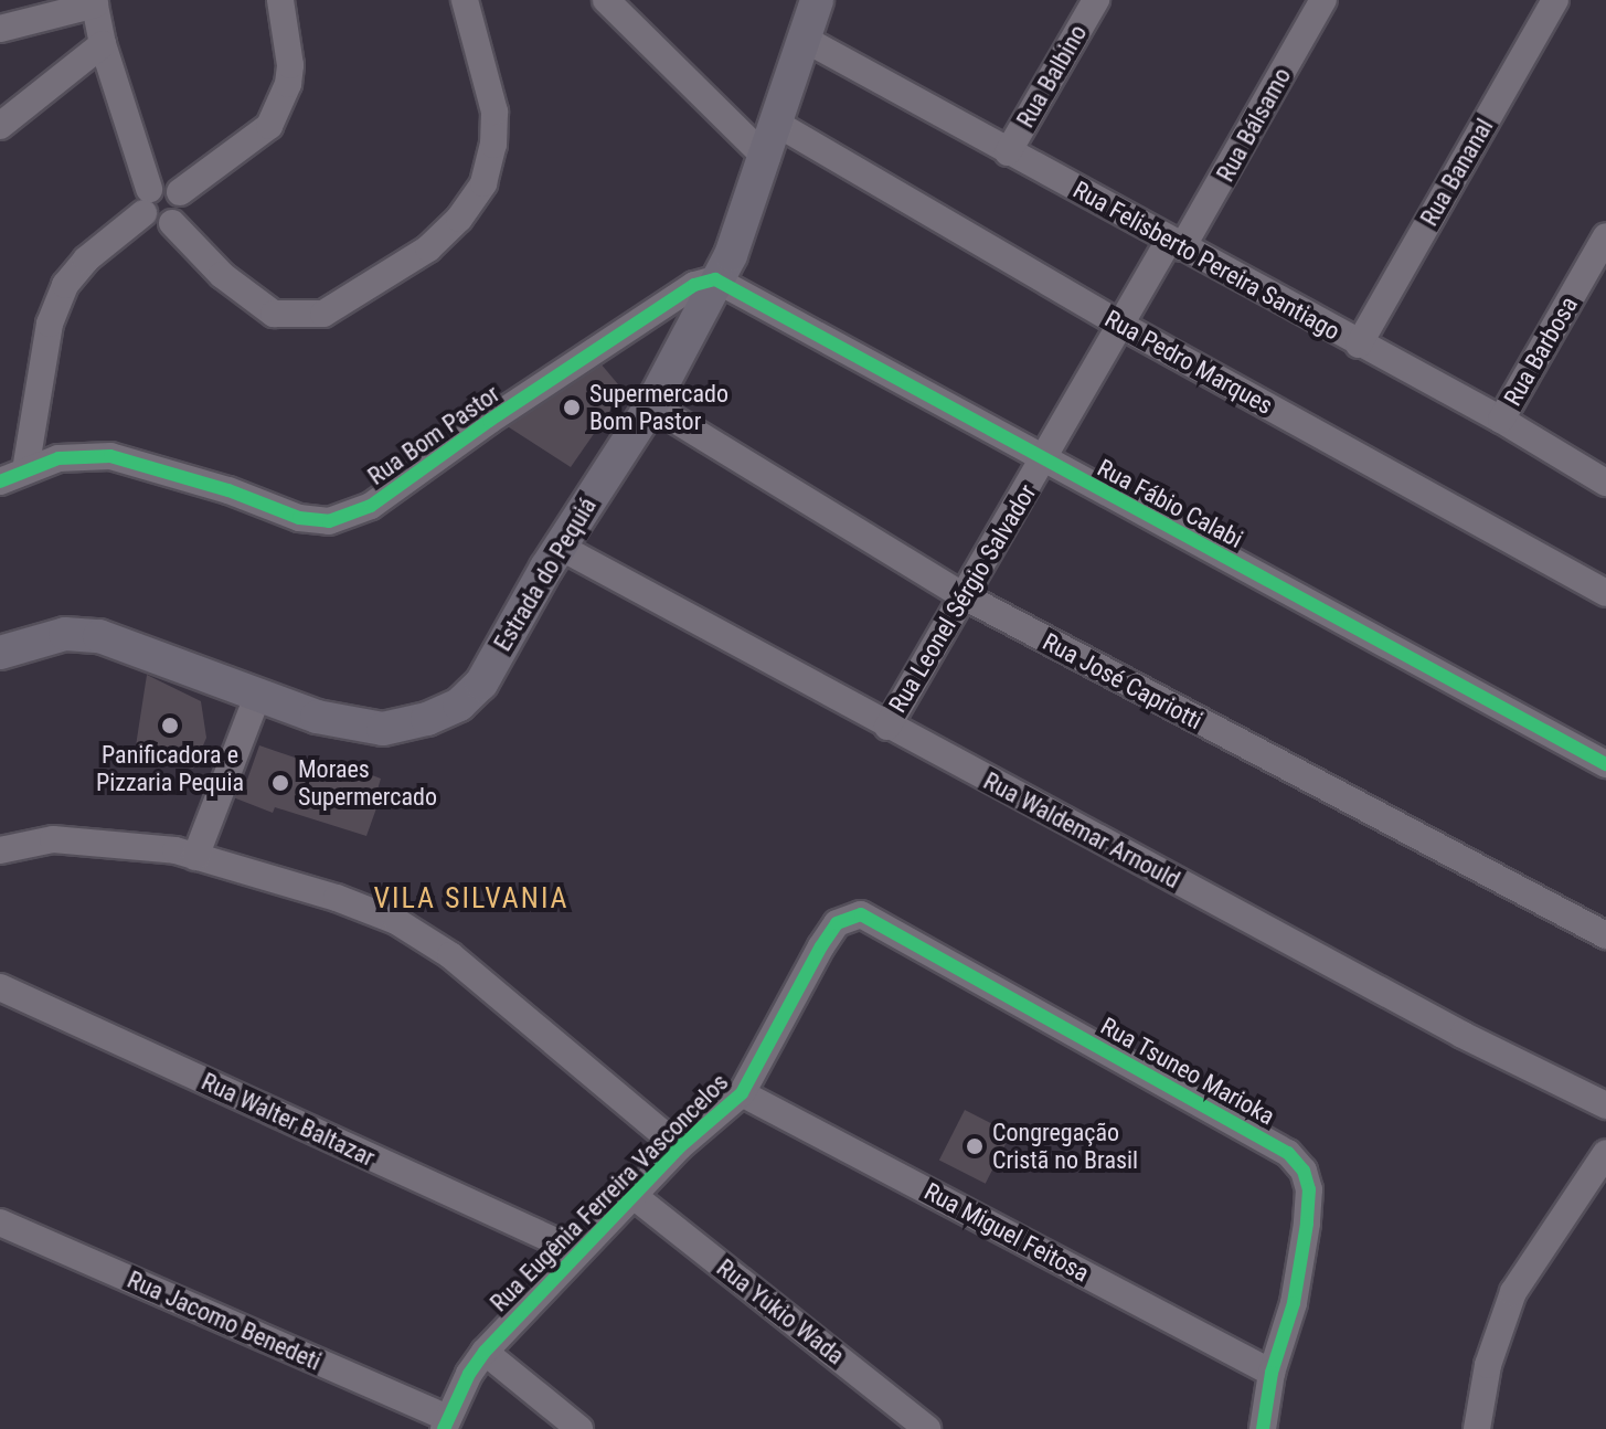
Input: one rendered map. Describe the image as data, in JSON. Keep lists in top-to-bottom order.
{
  "streets": {
    "main road": ["Estrada do Pequiá"],
    "street": [
      "Rua Balbino",
      "Rua Bálsamo",
      "Rua Bananal",
      "Rua Felisberto Pereira Santiago",
      "Rua Barbosa",
      "Rua Pedro Marques",
      "Rua Bom Pastor",
      "Rua Fábio Calabi",
      "Rua Leonel Sérgio Salvador",
      "Rua José Capriotti",
      "Rua Waldemar Arnould",
      "Rua Tsuneo Marioka",
      "Rua Walter Baltazar",
      "Rua Eugênia Ferreira Vasconcelos",
      "Rua Miguel Feitosa",
      "Rua Yukio Wada",
      "Rua Jacomo Benedeti"
    ]
  },
  "crossings": [
    ["Rua Balbino", "Rua Felisberto Pereira Santiago"],
    ["Rua Bálsamo", "Rua Felisberto Pereira Santiago"],
    ["Rua Bálsamo", "Rua Leonel Sérgio Salvador"],
    ["Rua Bananal", "Rua Felisberto Pereira Santiago"],
    ["Rua Felisberto Pereira Santiago", "Rua Barbosa"],
    ["Rua Felisberto Pereira Santiago", "Estrada do Pequiá"],
    ["Rua Felisberto Pereira Santiago", "Rua Leonel Sérgio Salvador"],
    ["Rua Pedro Marques", "Estrada do Pequiá"],
    ["Rua Pedro Marques", "Rua Leonel Sérgio Salvador"],
    ["Rua Bom Pastor", "Rua Fábio Calabi"],
    ["Rua Bom Pastor", "Estrada do Pequiá"],
    ["Rua Fábio Calabi", "Estrada do Pequiá"],
    ["Rua Fábio Calabi", "Rua Leonel Sérgio Salvador"],
    ["Estrada do Pequiá", "Rua José Capriotti"],
    ["Estrada do Pequiá", "Rua Waldemar Arnould"],
    ["Rua Leonel Sérgio Salvador", "Rua José Capriotti"],
    ["Rua Leonel Sérgio Salvador", "Rua Waldemar Arnould"],
    ["Rua Tsuneo Marioka", "Rua Eugênia Ferreira Vasconcelos"],
    ["Rua Tsuneo Marioka", "Rua Miguel Feitosa"],
    ["Rua Walter Baltazar", "Rua Eugênia Ferreira Vasconcelos"],
    ["Rua Eugênia Ferreira Vasconcelos", "Rua Miguel Feitosa"],
    ["Rua Eugênia Ferreira Vasconcelos", "Rua Yukio Wada"],
    ["Rua Eugênia Ferreira Vasconcelos", "Rua Jacomo Benedeti"]
  ],
  "districts": ["VILA SILVANIA"],
  "places": [
    "Supermercado Bom Pastor",
    "Panificadora e Pizzaria Pequia",
    "Moraes Supermercado",
    "Congregação Cristã no Brasil"
  ]
}
